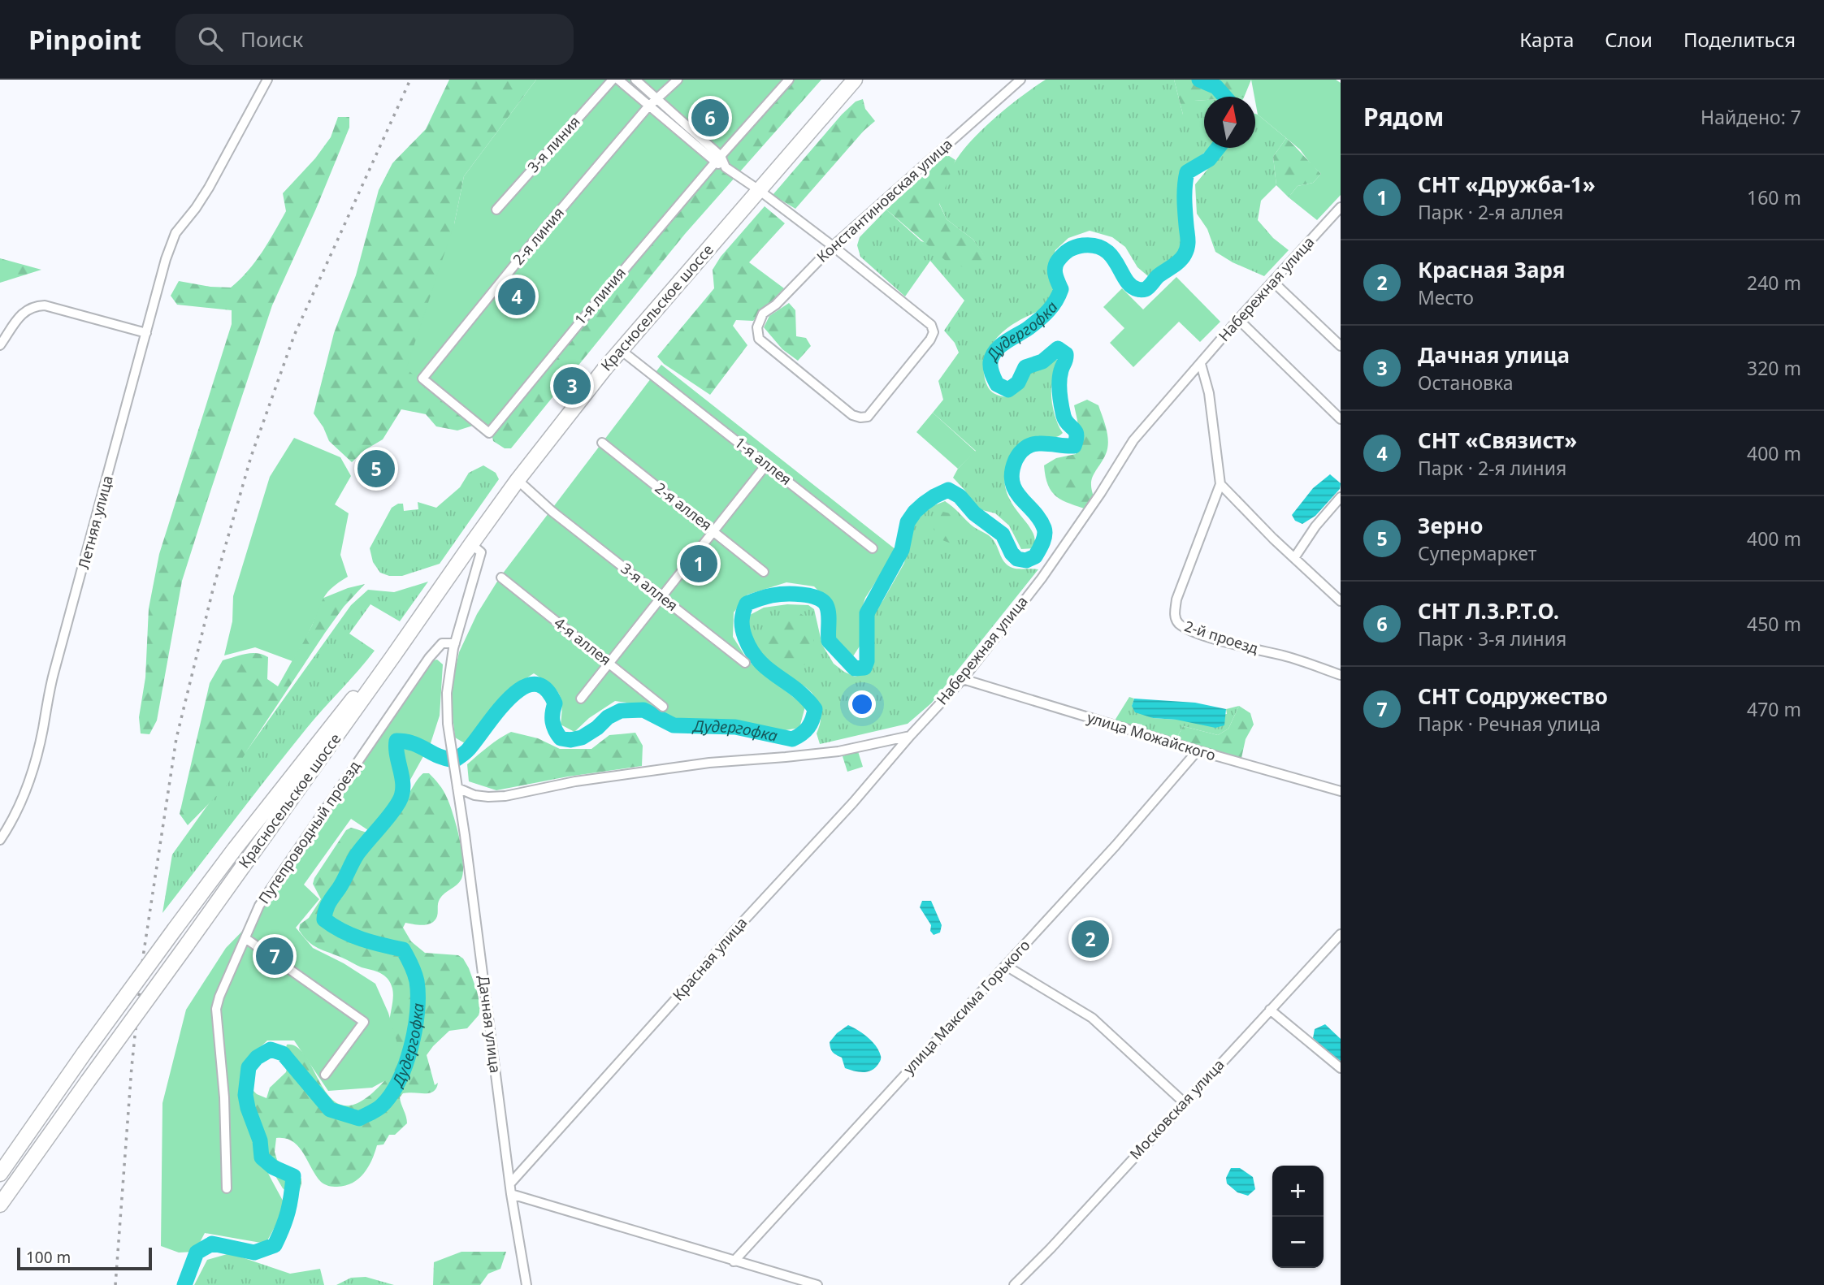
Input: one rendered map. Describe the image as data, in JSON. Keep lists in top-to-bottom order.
{
  "streets": {
    "highway": ["Красносельское шоссе"],
    "street": [
      "3-я линия",
      "Константиновская улица",
      "2-я линия",
      "Набережная улица",
      "1-я линия",
      "1-я аллея",
      "2-я аллея",
      "Летняя улица",
      "3-я аллея",
      "2-й проезд",
      "4-я аллея",
      "улица Можайского",
      "Путепроводный проезд",
      "Красная улица",
      "улица Максима Горького",
      "Дачная улица",
      "Московская улица"
    ]
  },
  "crossings": [
    ["2-я линия", "1-я линия"],
    ["Набережная улица", "2-й проезд"],
    ["Набережная улица", "улица Можайского"],
    ["Набережная улица", "Красная улица"],
    ["Красносельское шоссе", "1-я аллея"],
    ["Красносельское шоссе", "3-я аллея"],
    ["Красносельское шоссе", "Дачная улица"],
    ["улица Можайского", "улица Максима Горького"],
    ["Путепроводный проезд", "Дачная улица"],
    ["Красная улица", "Дачная улица"]
  ],
  "water": ["Дудергофка"],
  "scale_bar": "100 m",
  "north": "top",
  "page": {
    "header": "Pinpoint",
    "search": "Поиск",
    "nav": ["Карта", "Слои", "Поделиться"],
    "heading": ["Рядом", "Найдено: 7"],
    "pins": [
      "6",
      "4",
      "3",
      "5",
      "1",
      "2",
      "7"
    ],
    "list": [
      {
        "mark": "1",
        "name": "СНТ «Дружба-1»",
        "note": "Парк · 2-я аллея",
        "value": "160 m"
      },
      {
        "mark": "2",
        "name": "Красная Заря",
        "note": "Место",
        "value": "240 m"
      },
      {
        "mark": "3",
        "name": "Дачная улица",
        "note": "Остановка",
        "value": "320 m"
      },
      {
        "mark": "4",
        "name": "СНТ «Связист»",
        "note": "Парк · 2-я линия",
        "value": "400 m"
      },
      {
        "mark": "5",
        "name": "Зерно",
        "note": "Супермаркет",
        "value": "400 m"
      },
      {
        "mark": "6",
        "name": "СНТ Л.З.Р.Т.О.",
        "note": "Парк · 3-я линия",
        "value": "450 m"
      },
      {
        "mark": "7",
        "name": "СНТ Содружество",
        "note": "Парк · Речная улица",
        "value": "470 m"
      }
    ],
    "map_buttons": ["+", "−"],
    "scale": "100 m"
  }
}
